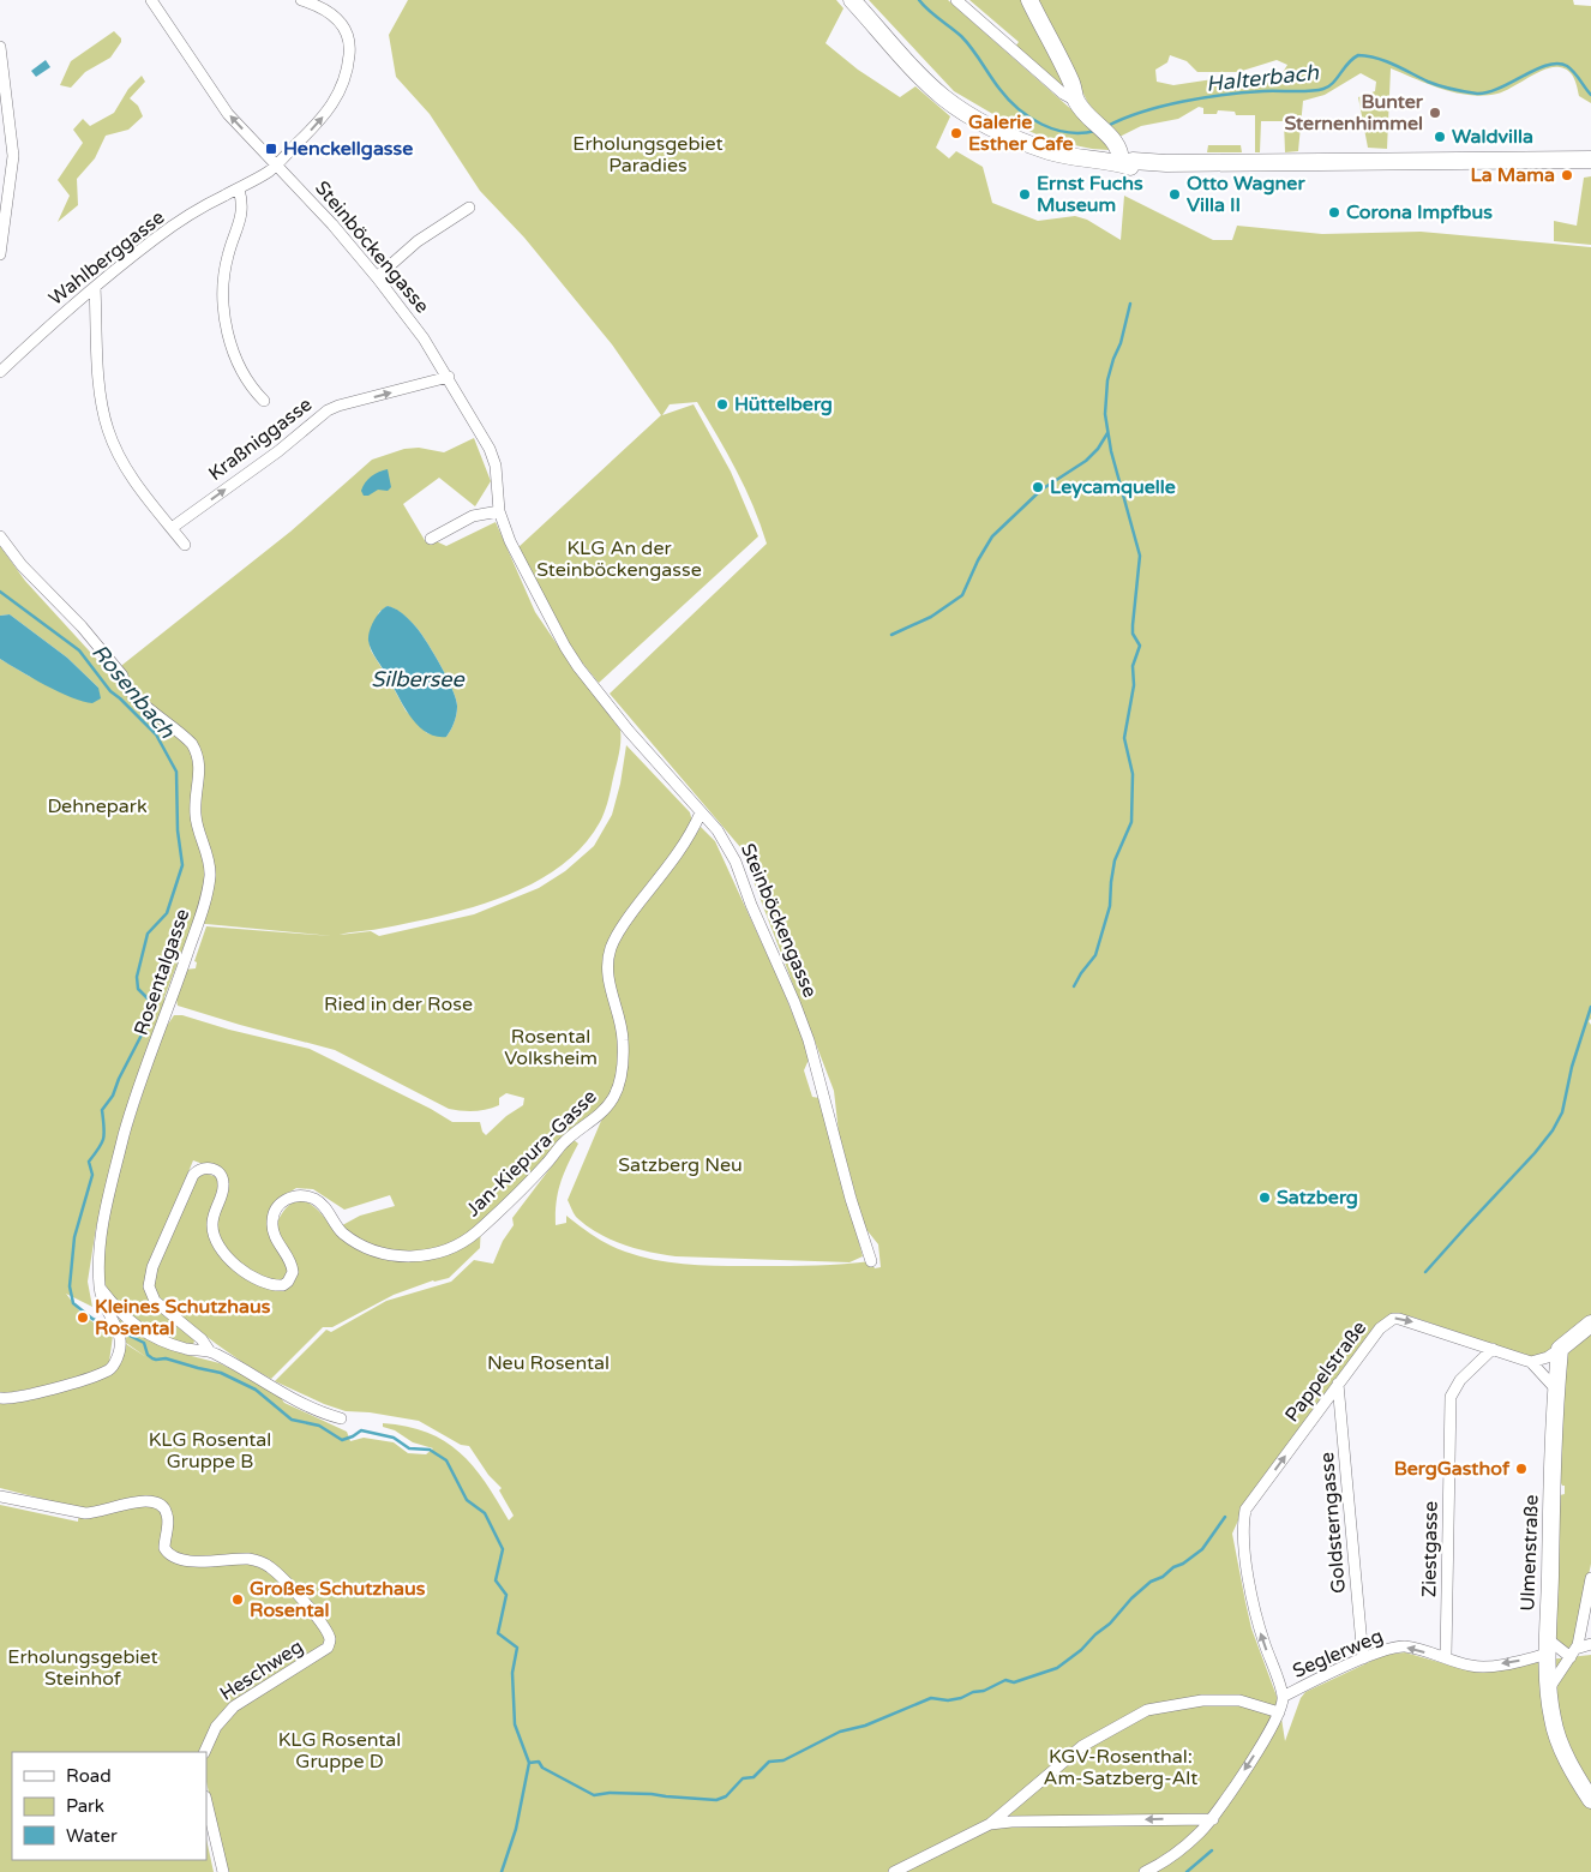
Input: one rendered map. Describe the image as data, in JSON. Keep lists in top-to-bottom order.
{
  "streets": {
    "main road": ["Ulmenstraße"],
    "street": [
      "Steinböckengasse",
      "Wahlberggasse",
      "Kraßniggasse",
      "Rosentalgasse",
      "Jan-Kiepura-Gasse",
      "Pappelstraße",
      "Goldsterngasse",
      "Ziestgasse",
      "Seglerweg",
      "Heschweg"
    ]
  },
  "crossings": [
    ["Steinböckengasse", "Wahlberggasse"],
    ["Steinböckengasse", "Kraßniggasse"],
    ["Steinböckengasse", "Jan-Kiepura-Gasse"],
    ["Rosentalgasse", "Jan-Kiepura-Gasse"],
    ["Pappelstraße", "Goldsterngasse"],
    ["Pappelstraße", "Ziestgasse"],
    ["Pappelstraße", "Ulmenstraße"],
    ["Pappelstraße", "Seglerweg"],
    ["Goldsterngasse", "Seglerweg"],
    ["Ziestgasse", "Seglerweg"],
    ["Ulmenstraße", "Seglerweg"]
  ],
  "one_way": ["Kraßniggasse", "Seglerweg"],
  "water": ["Halterbach", "Silbersee", "Rosenbach"],
  "parks": [
    "Erholungsgebiet Paradies",
    "KLG An der Steinböckengasse",
    "Dehnepark",
    "Ried in der Rose",
    "Rosental Volksheim",
    "Satzberg Neu",
    "Neu Rosental",
    "KLG Rosental Gruppe B",
    "Erholungsgebiet Steinhof",
    "KLG Rosental Gruppe D",
    "KGV-Rosenthal: Am-Satzberg-Alt"
  ],
  "places": {
    "other": [
      "Bunter Sternenhimmel",
      "Galerie Esther Cafe",
      "Waldvilla",
      "La Mama",
      "Ernst Fuchs Museum",
      "Otto Wagner Villa II",
      "Corona Impfbus",
      "Hüttelberg",
      "Leycamquelle",
      "Satzberg",
      "Kleines Schutzhaus Rosental",
      "BergGasthof",
      "Großes Schutzhaus Rosental"
    ],
    "transit": ["Henckellgasse"]
  },
  "legend": ["Road", "Park", "Water"]
}
